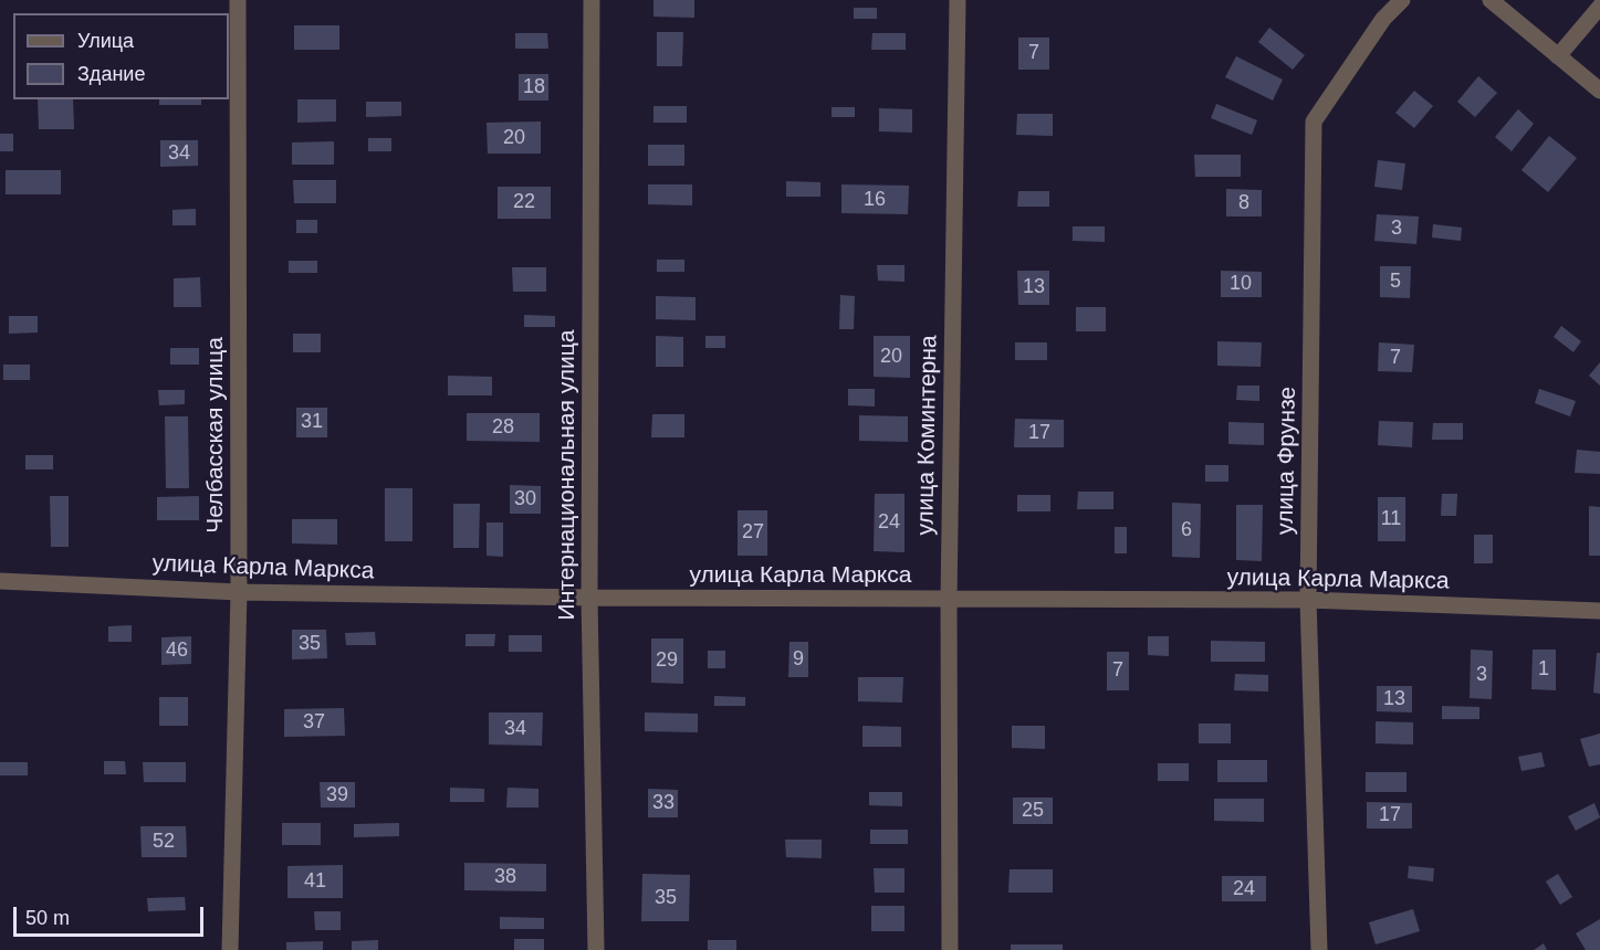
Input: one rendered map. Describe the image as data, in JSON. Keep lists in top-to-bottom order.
{
  "streets": {
    "street": [
      "Челбасская улица",
      "улица Коминтерна",
      "улица Фрунзе",
      "Интернациональная улица",
      "улица Карла Маркса"
    ]
  },
  "crossings": [
    ["Челбасская улица", "улица Карла Маркса"],
    ["улица Коминтерна", "улица Карла Маркса"],
    ["улица Фрунзе", "улица Карла Маркса"],
    ["Интернациональная улица", "улица Карла Маркса"]
  ],
  "house_numbers": [
    "7",
    "18",
    "20",
    "34",
    "16",
    "22",
    "8",
    "3",
    "5",
    "10",
    "13",
    "20",
    "7",
    "31",
    "28",
    "17",
    "30",
    "11",
    "24",
    "6",
    "27",
    "35",
    "46",
    "9",
    "29",
    "1",
    "7",
    "3",
    "13",
    "37",
    "34",
    "39",
    "33",
    "25",
    "17",
    "52",
    "38",
    "41",
    "24",
    "35"
  ],
  "legend": ["Улица", "Здание"],
  "scale_bar": "50 m"
}
